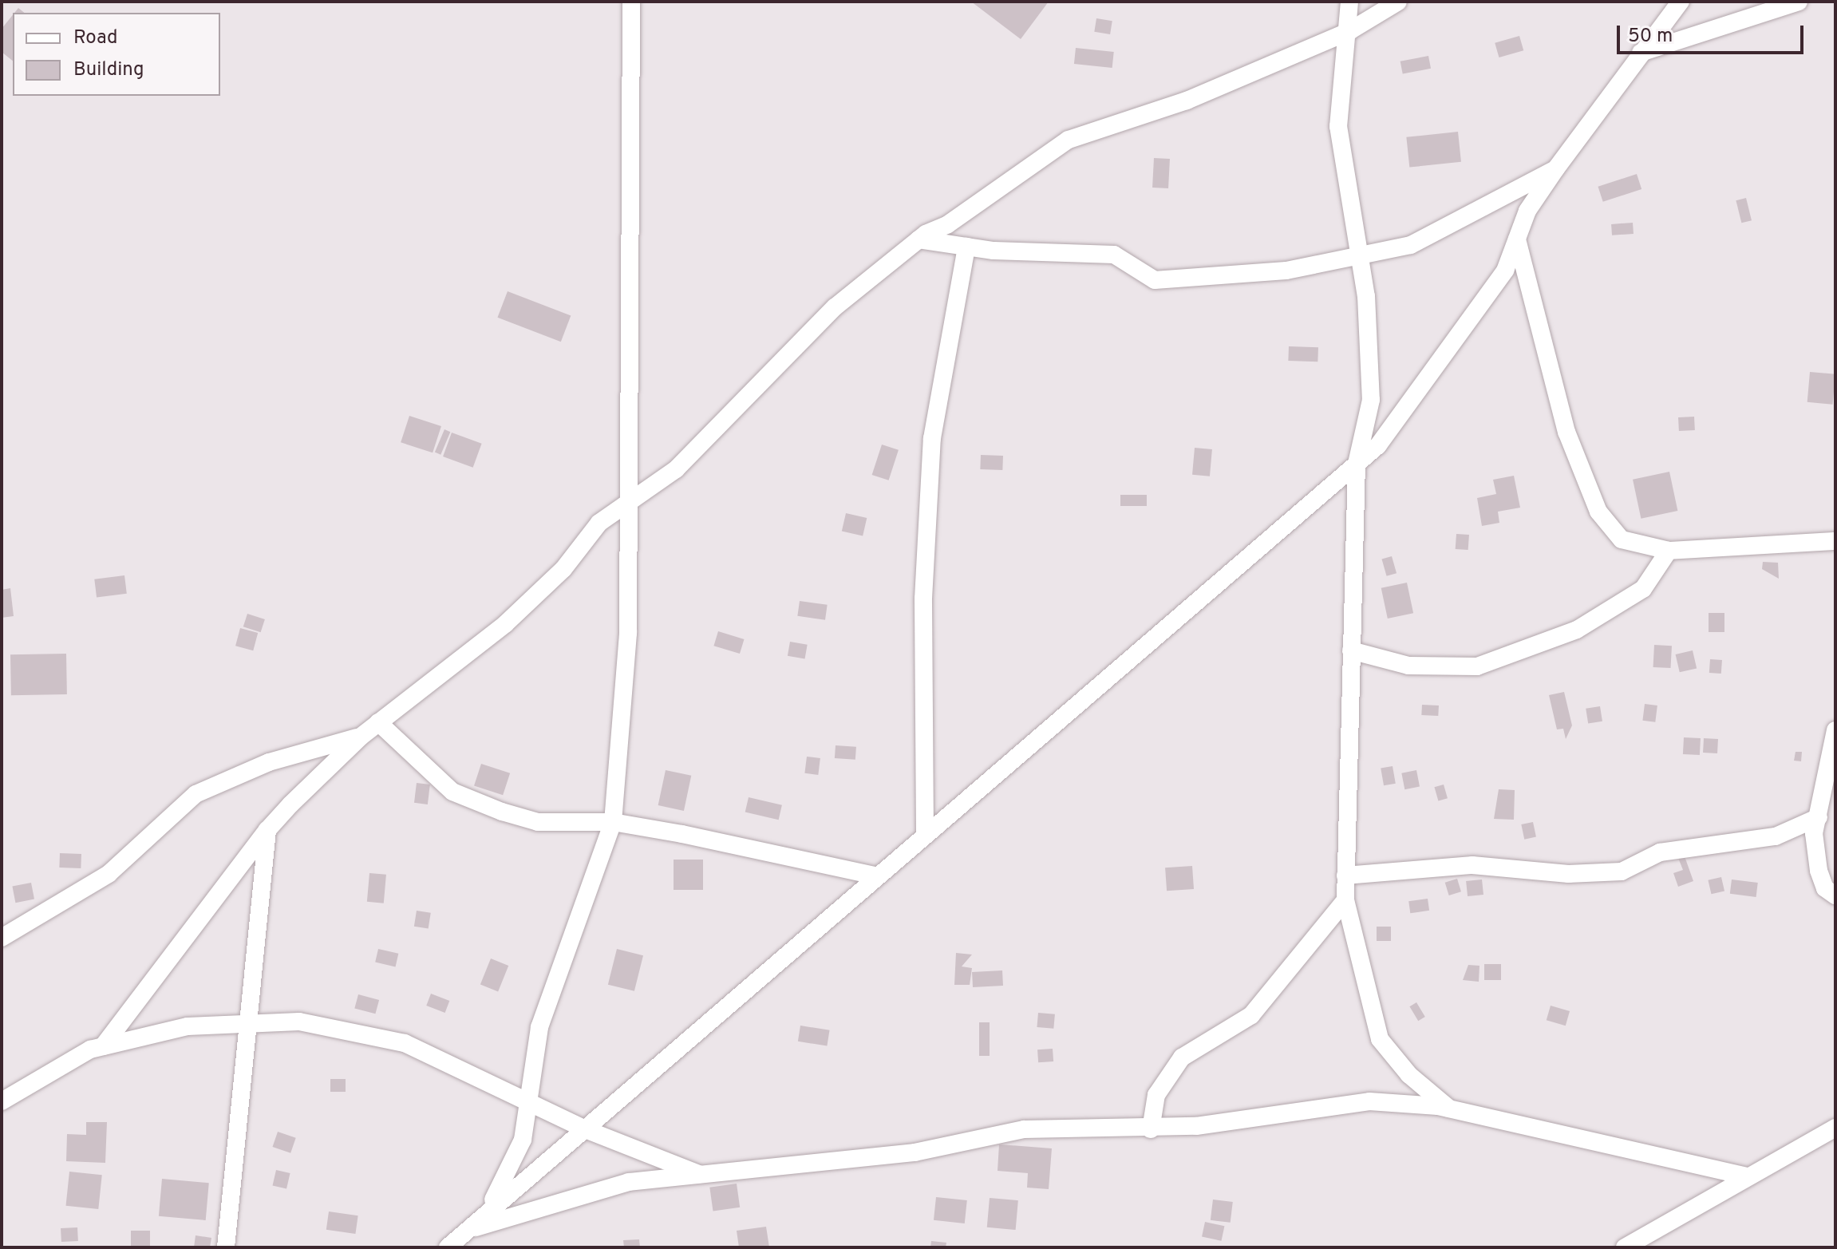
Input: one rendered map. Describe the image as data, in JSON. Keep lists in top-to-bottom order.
{
  "legend": ["Road", "Building"],
  "scale_bar": "50 m"
}
